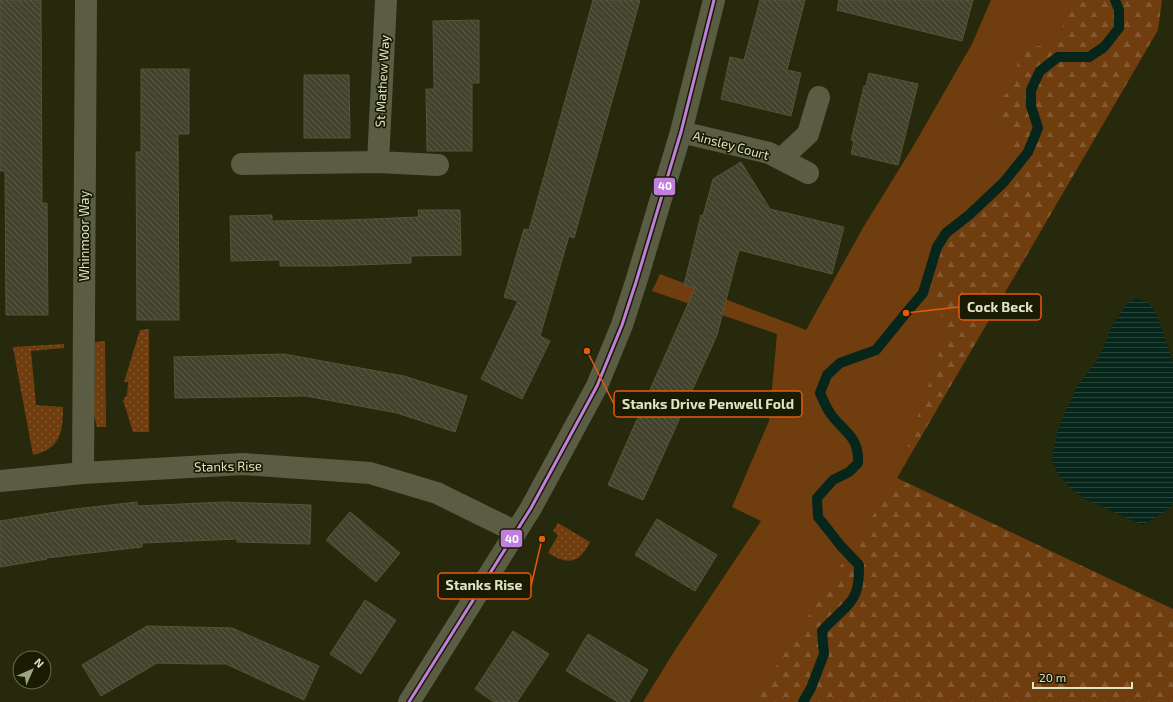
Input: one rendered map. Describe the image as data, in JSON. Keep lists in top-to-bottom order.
{
  "streets": {
    "street": [
      "St Mathew Way",
      "Ainsley Court",
      "Whinmoor Way",
      "Stanks Rise"
    ]
  },
  "crossings": [
    ["Whinmoor Way", "Stanks Rise"]
  ],
  "places": ["Cock Beck", "Stanks Drive Penwell Fold", "Stanks Rise"],
  "lines": ["transit line 40"],
  "scale_bar": "20 m",
  "north": "top right"
}
